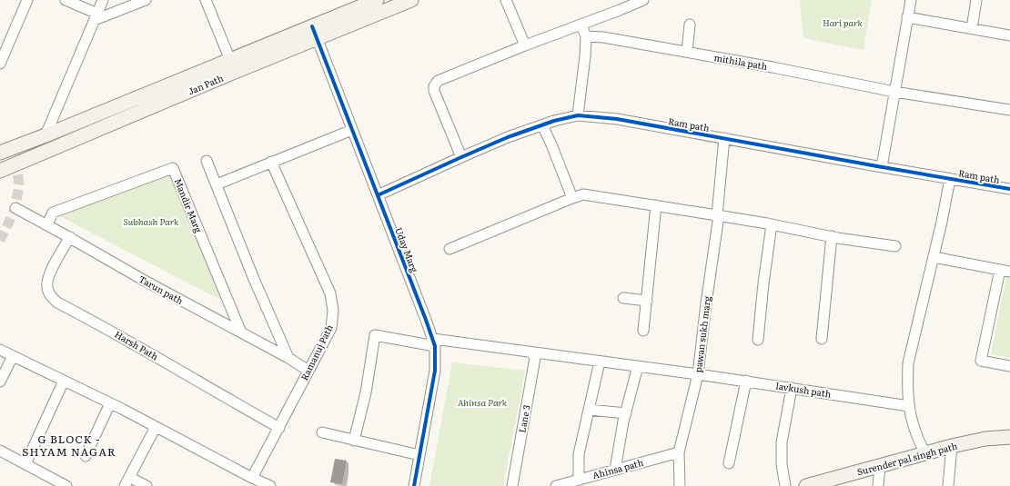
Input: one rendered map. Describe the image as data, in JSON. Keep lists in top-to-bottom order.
{
  "streets": {
    "street": [
      "mithila path",
      "Jan Path",
      "Ram path",
      "Mandir Marg",
      "Uday Marg",
      "Tarun path",
      "pawan sukh marg",
      "Harsh Path",
      "Ramanuj Path",
      "lavkush path",
      "Lane 3",
      "Surender pal singh path",
      "Ahinsa path"
    ]
  },
  "crossings": [
    ["Jan Path", "Uday Marg"],
    ["Ram path", "Uday Marg"],
    ["Ram path", "pawan sukh marg"],
    ["Mandir Marg", "Tarun path"],
    ["Uday Marg", "lavkush path"],
    ["Tarun path", "Harsh Path"],
    ["Tarun path", "Ramanuj Path"],
    ["pawan sukh marg", "lavkush path"],
    ["pawan sukh marg", "Ahinsa path"],
    ["Harsh Path", "Ramanuj Path"],
    ["lavkush path", "Lane 3"]
  ],
  "districts": ["G BLOCK - SHYAM NAGAR"],
  "parks": ["Hari park", "Subhash Park", "Ahinsa Park"]
}
